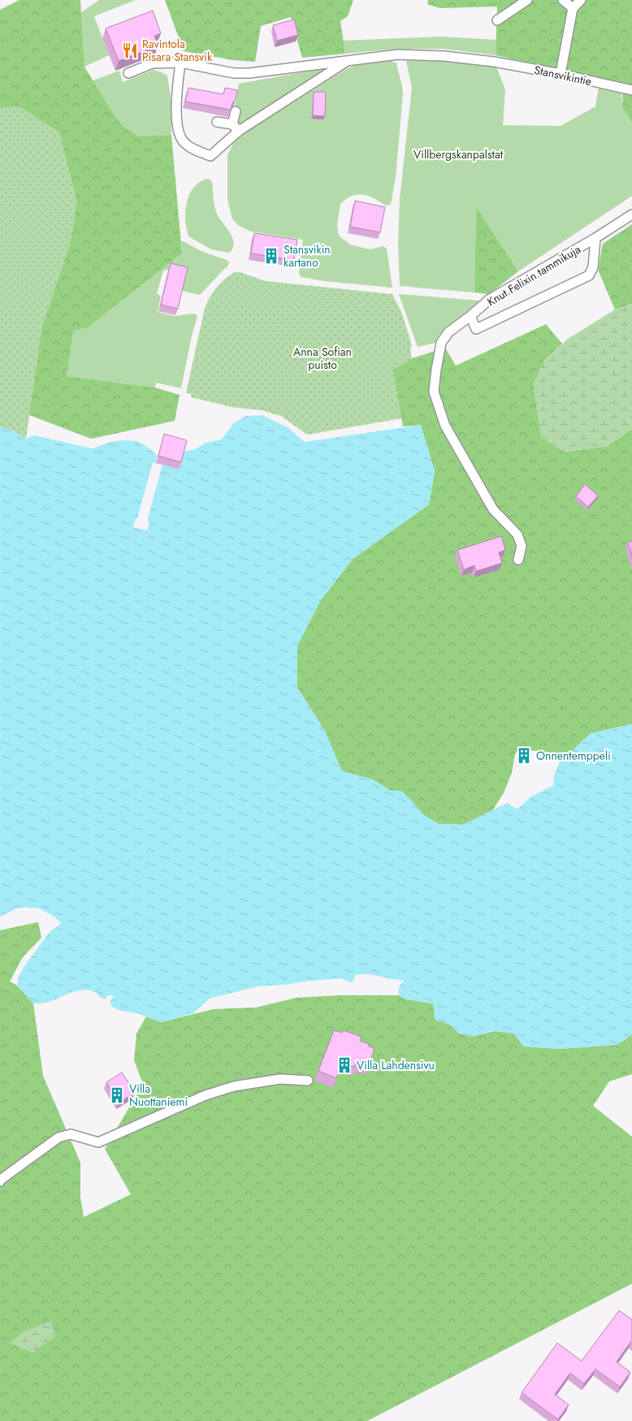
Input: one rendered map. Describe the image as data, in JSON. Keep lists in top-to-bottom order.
{
  "streets": {
    "lane": ["Stansvikintie", "Knut Felixin tammikuja"]
  },
  "parks": ["Villbergskanpalstat", "Anna Sofian puisto"],
  "places": {
    "restaurant": ["Ravintola Pisara Stansvik"],
    "building": [
      "Stansvikin kartano",
      "Onnentemppeli",
      "Villa Lahdensivu",
      "Villa Nuottaniemi"
    ]
  }
}
